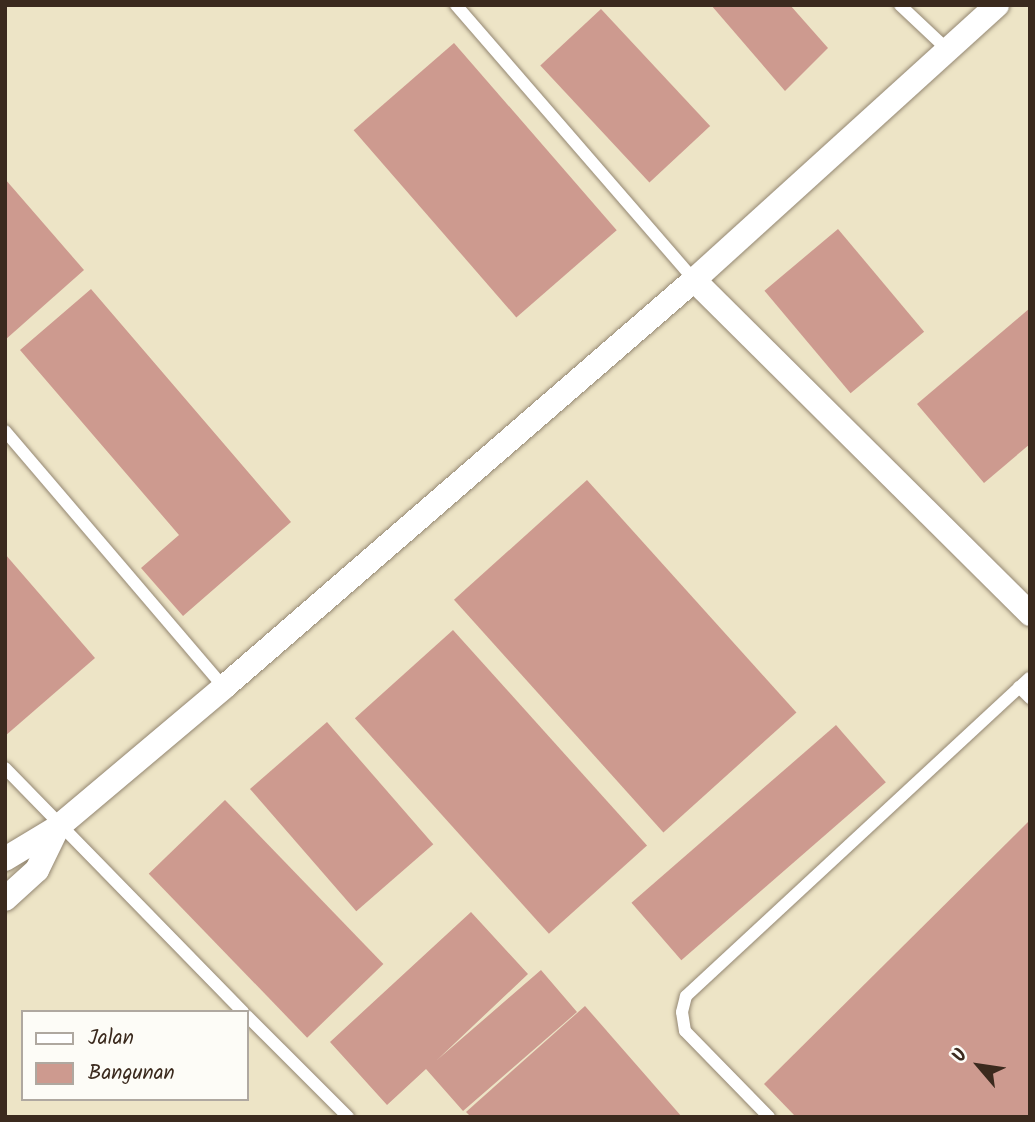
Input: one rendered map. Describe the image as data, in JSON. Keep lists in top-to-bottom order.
{
  "legend": ["Jalan", "Bangunan"],
  "north": "top left"
}
